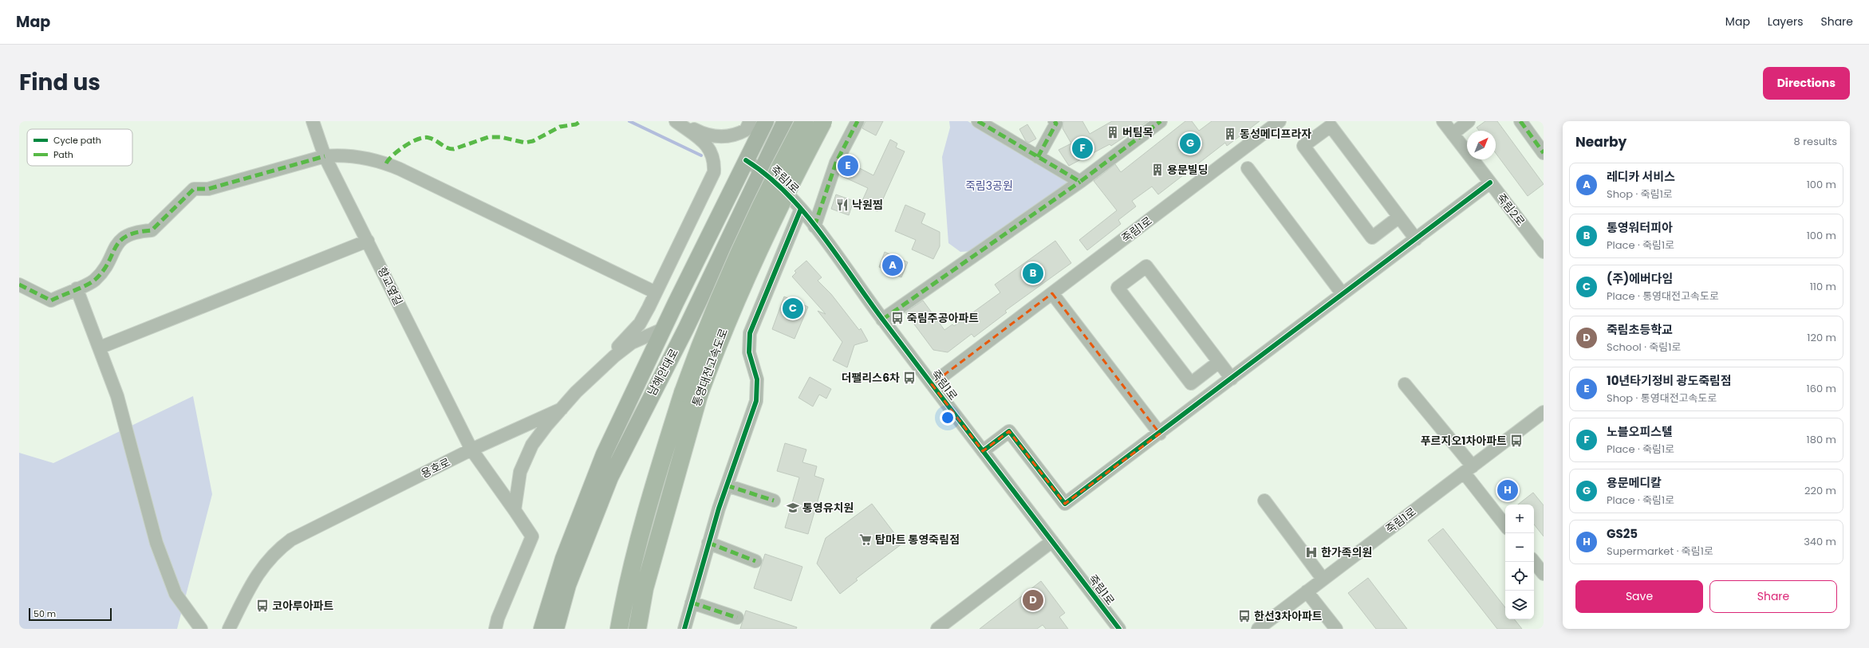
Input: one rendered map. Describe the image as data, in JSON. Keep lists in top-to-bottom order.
{
  "streets": {
    "highway": ["통영대전고속도로"],
    "main road": ["남해안대로"],
    "street": [
      "죽림1로",
      "죽림2로",
      "향교옆길",
      "용호로"
    ]
  },
  "crossings": [
    ["죽림1로", "남해안대로"],
    ["향교옆길", "용호로"],
    ["남해안대로", "용호로"]
  ],
  "parks": ["죽림3공원"],
  "places": {
    "building": ["버팀목", "동성메디프라자", "용문빌딩"],
    "restaurant": ["낙원찜"],
    "bus stop": [
      "죽림주공아파트",
      "더팰리스6차",
      "푸르지오1차아파트",
      "코아루아파트",
      "한선3차아파트"
    ],
    "school or university": ["통영유치원"],
    "supermarket": ["탑마트 통영죽림점"],
    "hospital": ["한가족의원"]
  },
  "legend": ["Cycle path", "Path"],
  "scale_bar": "50 m",
  "north": "top right",
  "page": {
    "header": "Map",
    "nav": ["Map", "Layers", "Share"],
    "title": "Find us",
    "buttons": [
      "Directions",
      ["Save", "Share"]
    ],
    "heading": ["Nearby", "8 results"],
    "pins": [
      "G",
      "F",
      "E",
      "A",
      "B",
      "C",
      "H",
      "D"
    ],
    "list": [
      {
        "mark": "A",
        "name": "레디카 서비스",
        "note": "Shop · 죽림1로",
        "value": "100 m"
      },
      {
        "mark": "B",
        "name": "통영워터피아",
        "note": "Place · 죽림1로",
        "value": "100 m"
      },
      {
        "mark": "C",
        "name": "(주)에버다임",
        "note": "Place · 통영대전고속도로",
        "value": "110 m"
      },
      {
        "mark": "D",
        "name": "죽림초등학교",
        "note": "School · 죽림1로",
        "value": "120 m"
      },
      {
        "mark": "E",
        "name": "10년타기정비 광도죽림점",
        "note": "Shop · 통영대전고속도로",
        "value": "160 m"
      },
      {
        "mark": "F",
        "name": "노블오피스텔",
        "note": "Place · 죽림1로",
        "value": "180 m"
      },
      {
        "mark": "G",
        "name": "용문메디칼",
        "note": "Place · 죽림1로",
        "value": "220 m"
      },
      {
        "mark": "H",
        "name": "GS25",
        "note": "Supermarket · 죽림1로",
        "value": "340 m"
      }
    ],
    "map_buttons": ["+", "−"],
    "scale": "50 m"
  }
}
